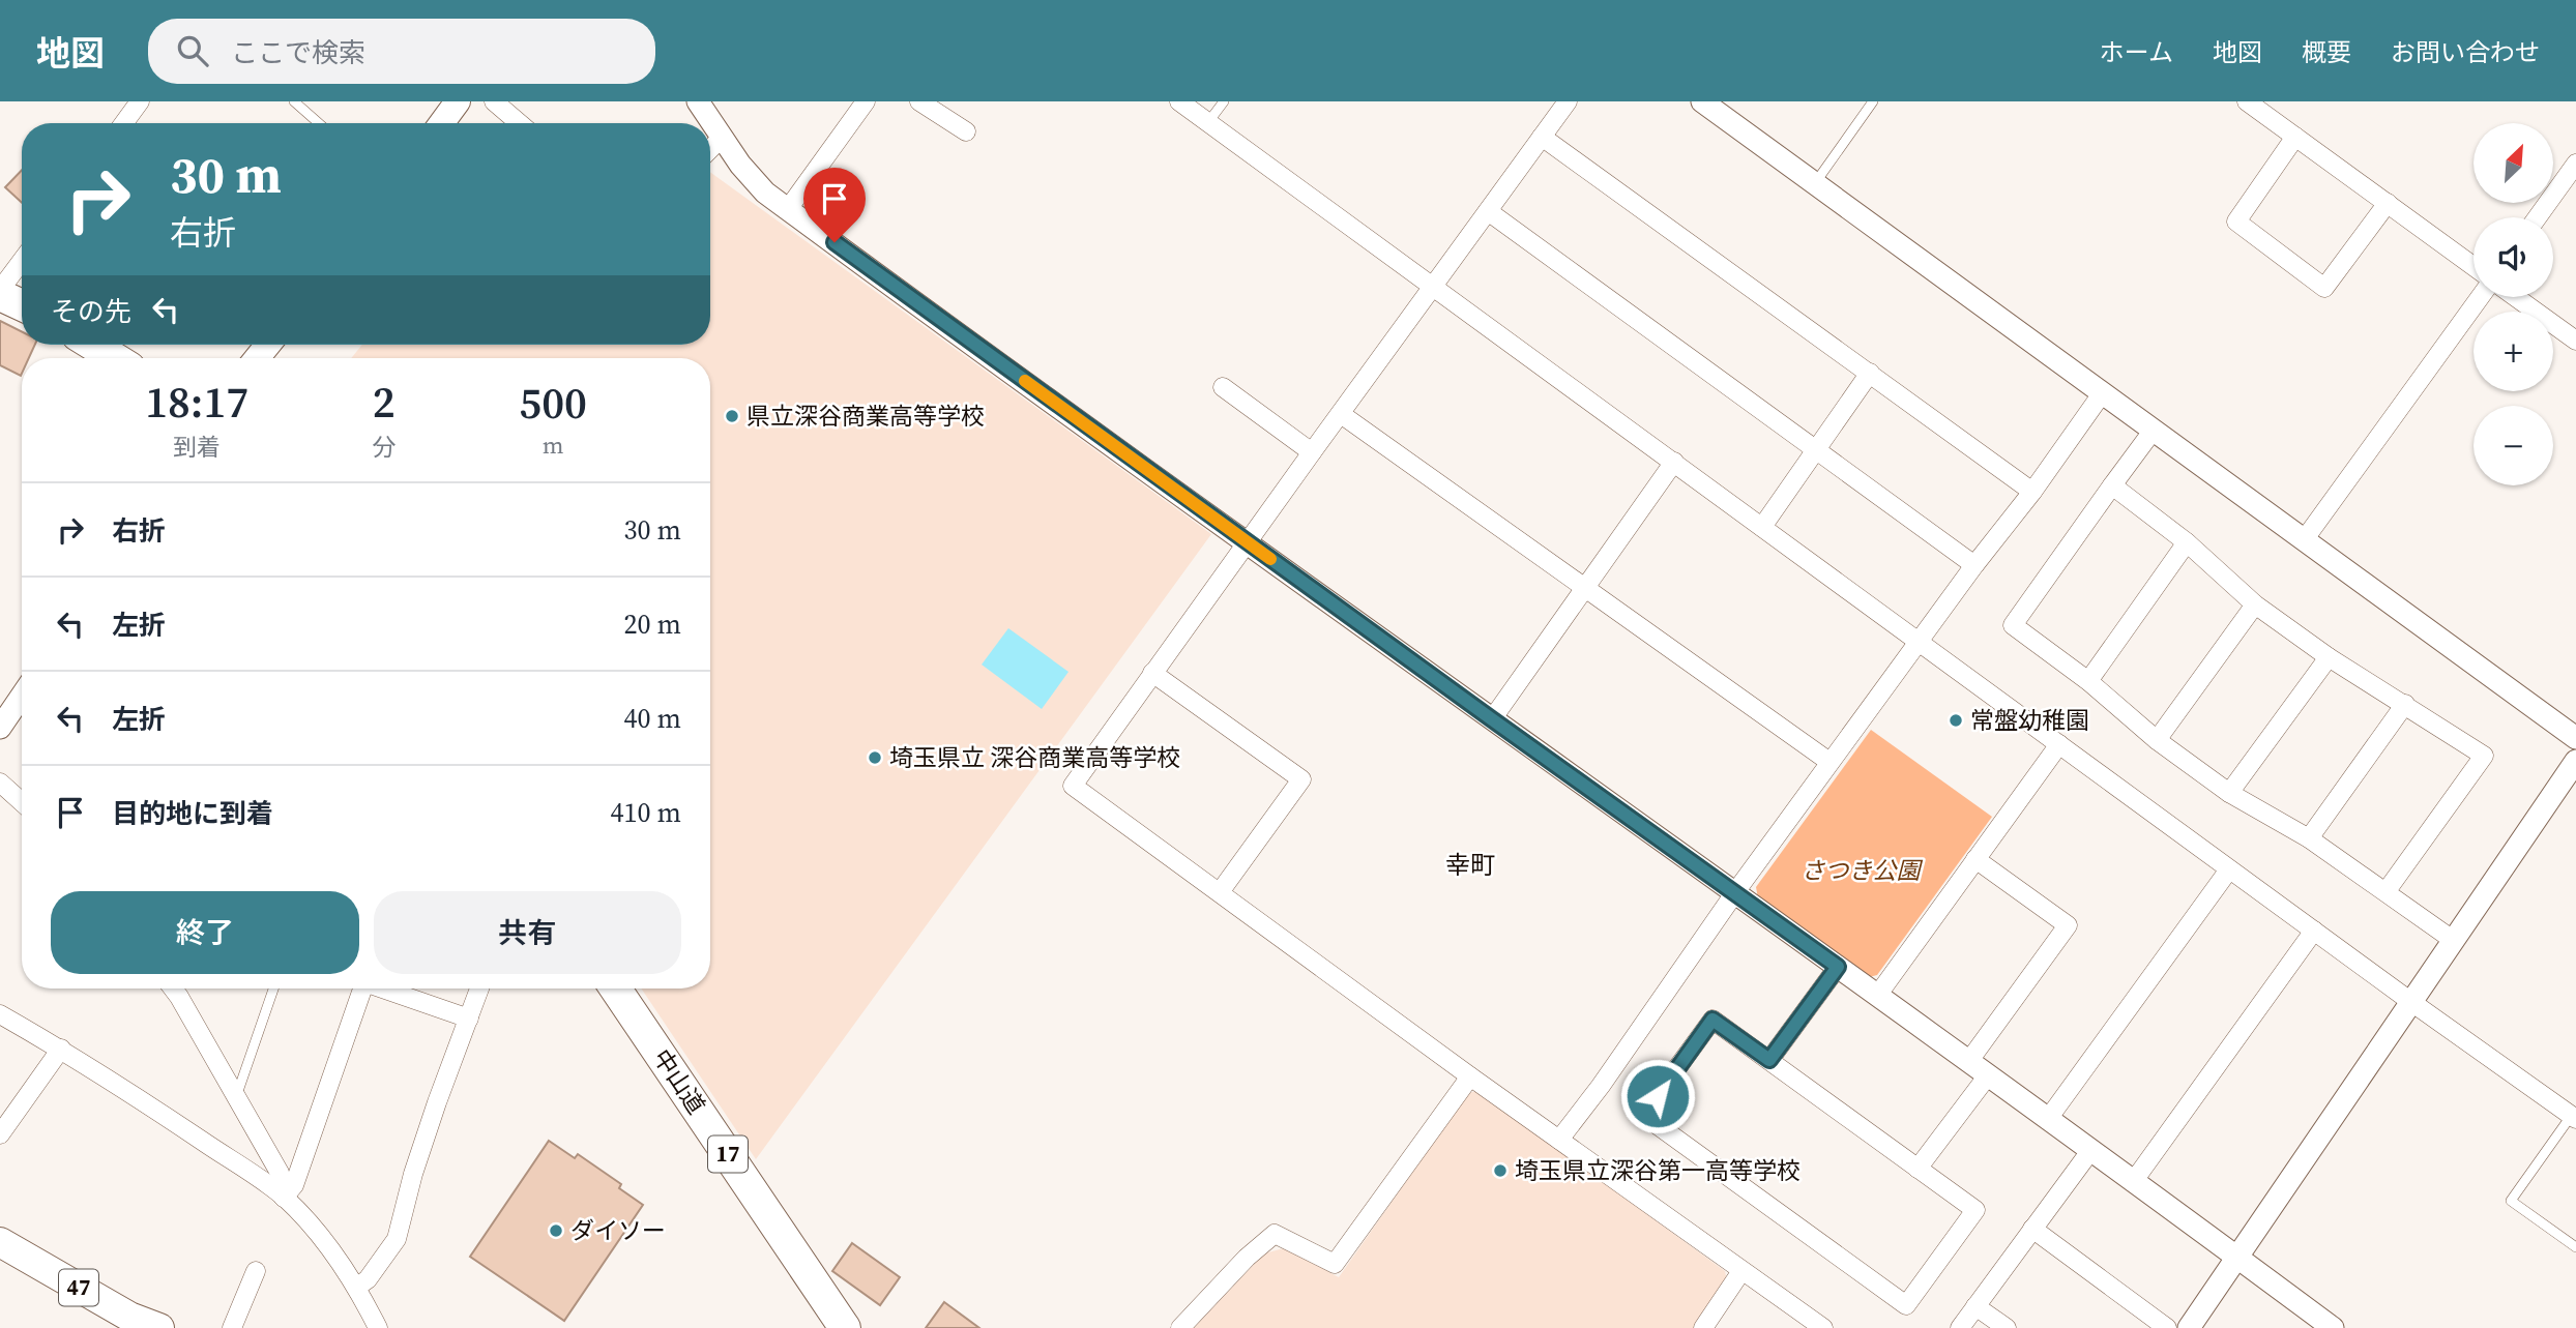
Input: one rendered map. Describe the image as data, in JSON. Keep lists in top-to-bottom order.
{
  "streets": {
    "highway": ["中山道", "17"],
    "main road": ["47"]
  },
  "districts": ["幸町"],
  "parks": ["さつき公園"],
  "places": [
    "県立深谷商業高等学校",
    "常盤幼稚園",
    "埼玉県立 深谷商業高等学校",
    "埼玉県立深谷第一高等学校",
    "ダイソー"
  ],
  "north": "top right",
  "page": {
    "header": "地図",
    "search": "ここで検索",
    "nav": [
      "ホーム",
      "地図",
      "概要",
      "お問い合わせ"
    ],
    "map_buttons": ["+", "−"],
    "turn": ["30 m", "右折"],
    "then": "その先",
    "eta": [
      "18:17",
      "到着",
      "2",
      "分",
      "500",
      "m"
    ],
    "list": [
      {
        "name": "右折",
        "value": "30 m"
      },
      {
        "name": "左折",
        "value": "20 m"
      },
      {
        "name": "左折",
        "value": "40 m"
      },
      {
        "name": "目的地に到着",
        "value": "410 m"
      }
    ],
    "buttons": ["終了", "共有"]
  }
}
